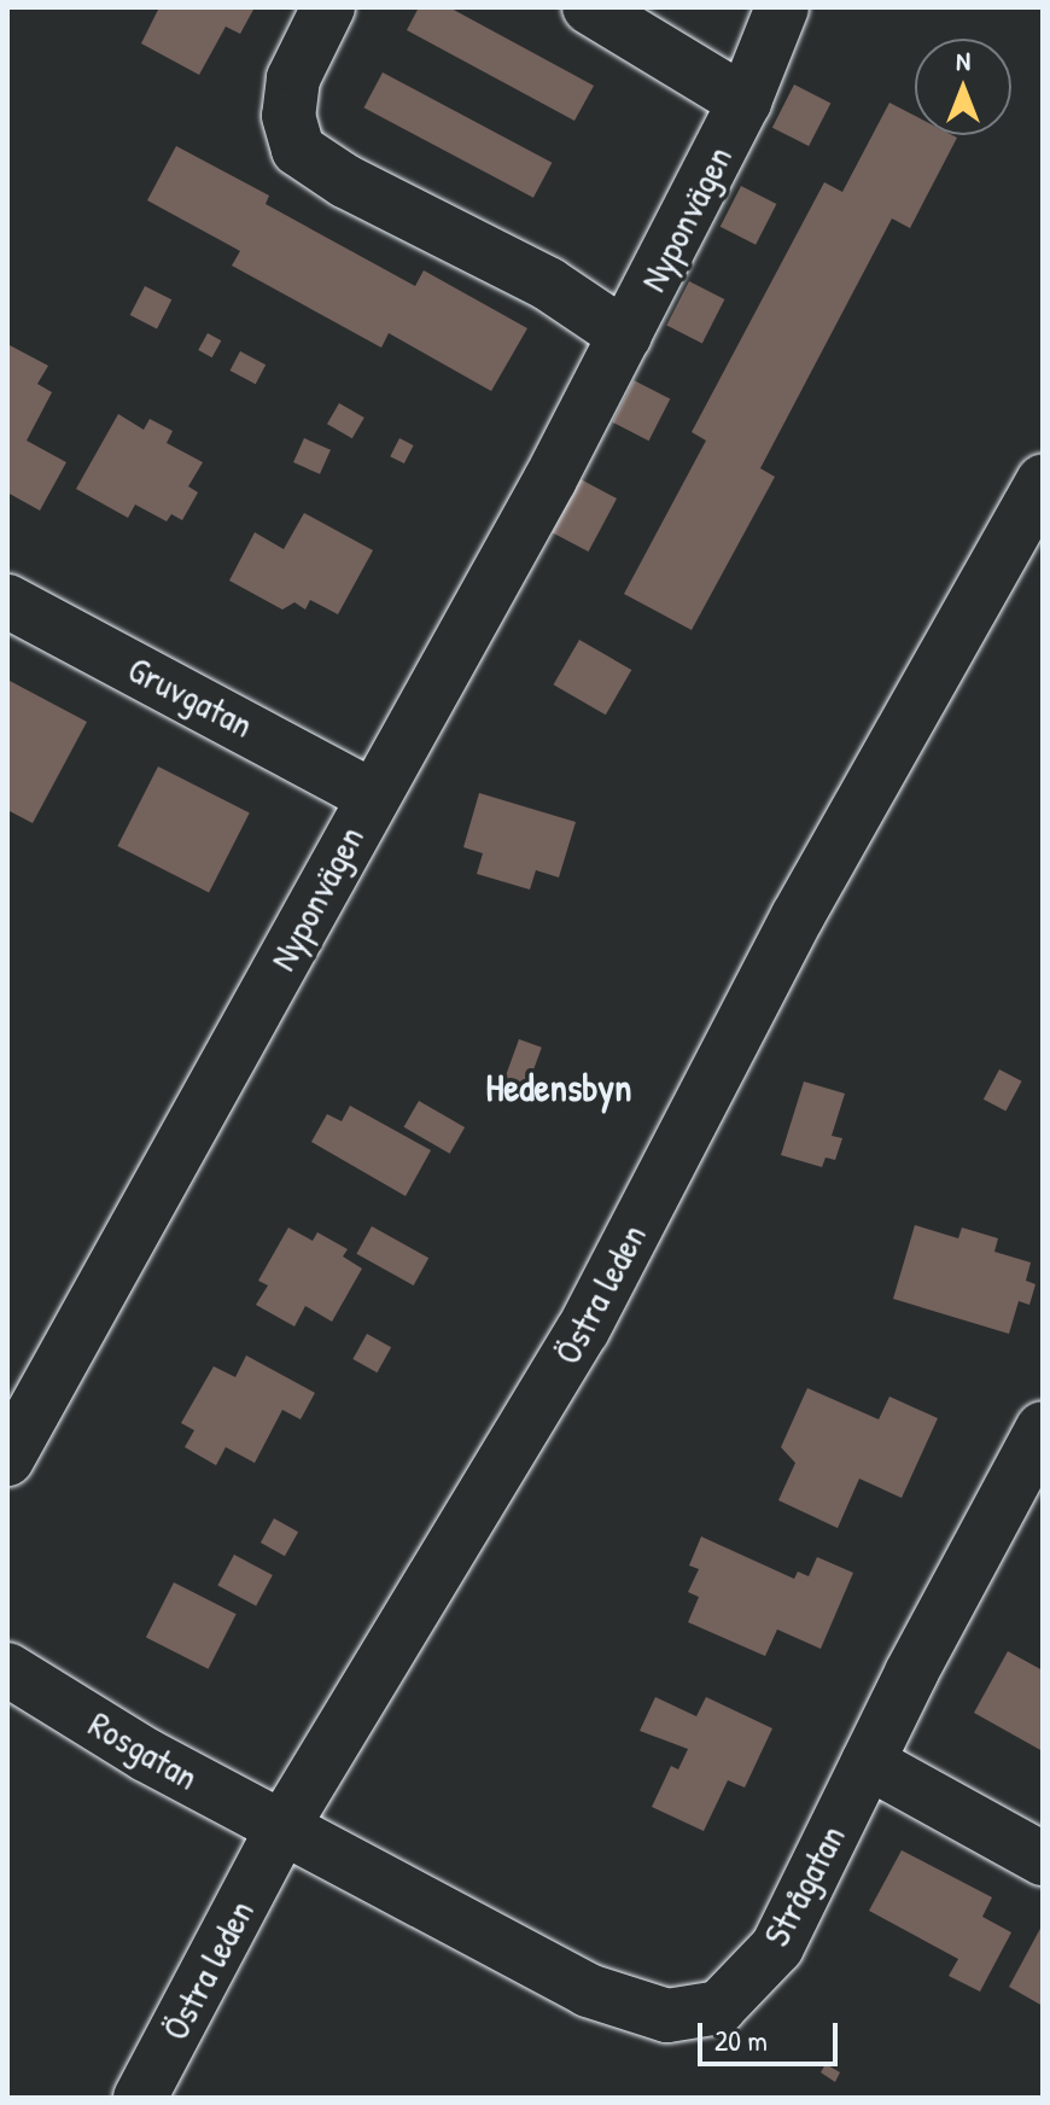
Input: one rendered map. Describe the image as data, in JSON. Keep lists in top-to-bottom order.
{
  "streets": {
    "street": [
      "Nyponvägen",
      "Gruvgatan",
      "Östra leden",
      "Rosgatan",
      "Strågatan"
    ]
  },
  "crossings": [
    ["Nyponvägen", "Gruvgatan"],
    ["Östra leden", "Rosgatan"],
    ["Östra leden", "Strågatan"],
    ["Rosgatan", "Strågatan"]
  ],
  "districts": ["Hedensbyn"],
  "scale_bar": "20 m",
  "north": "top"
}
